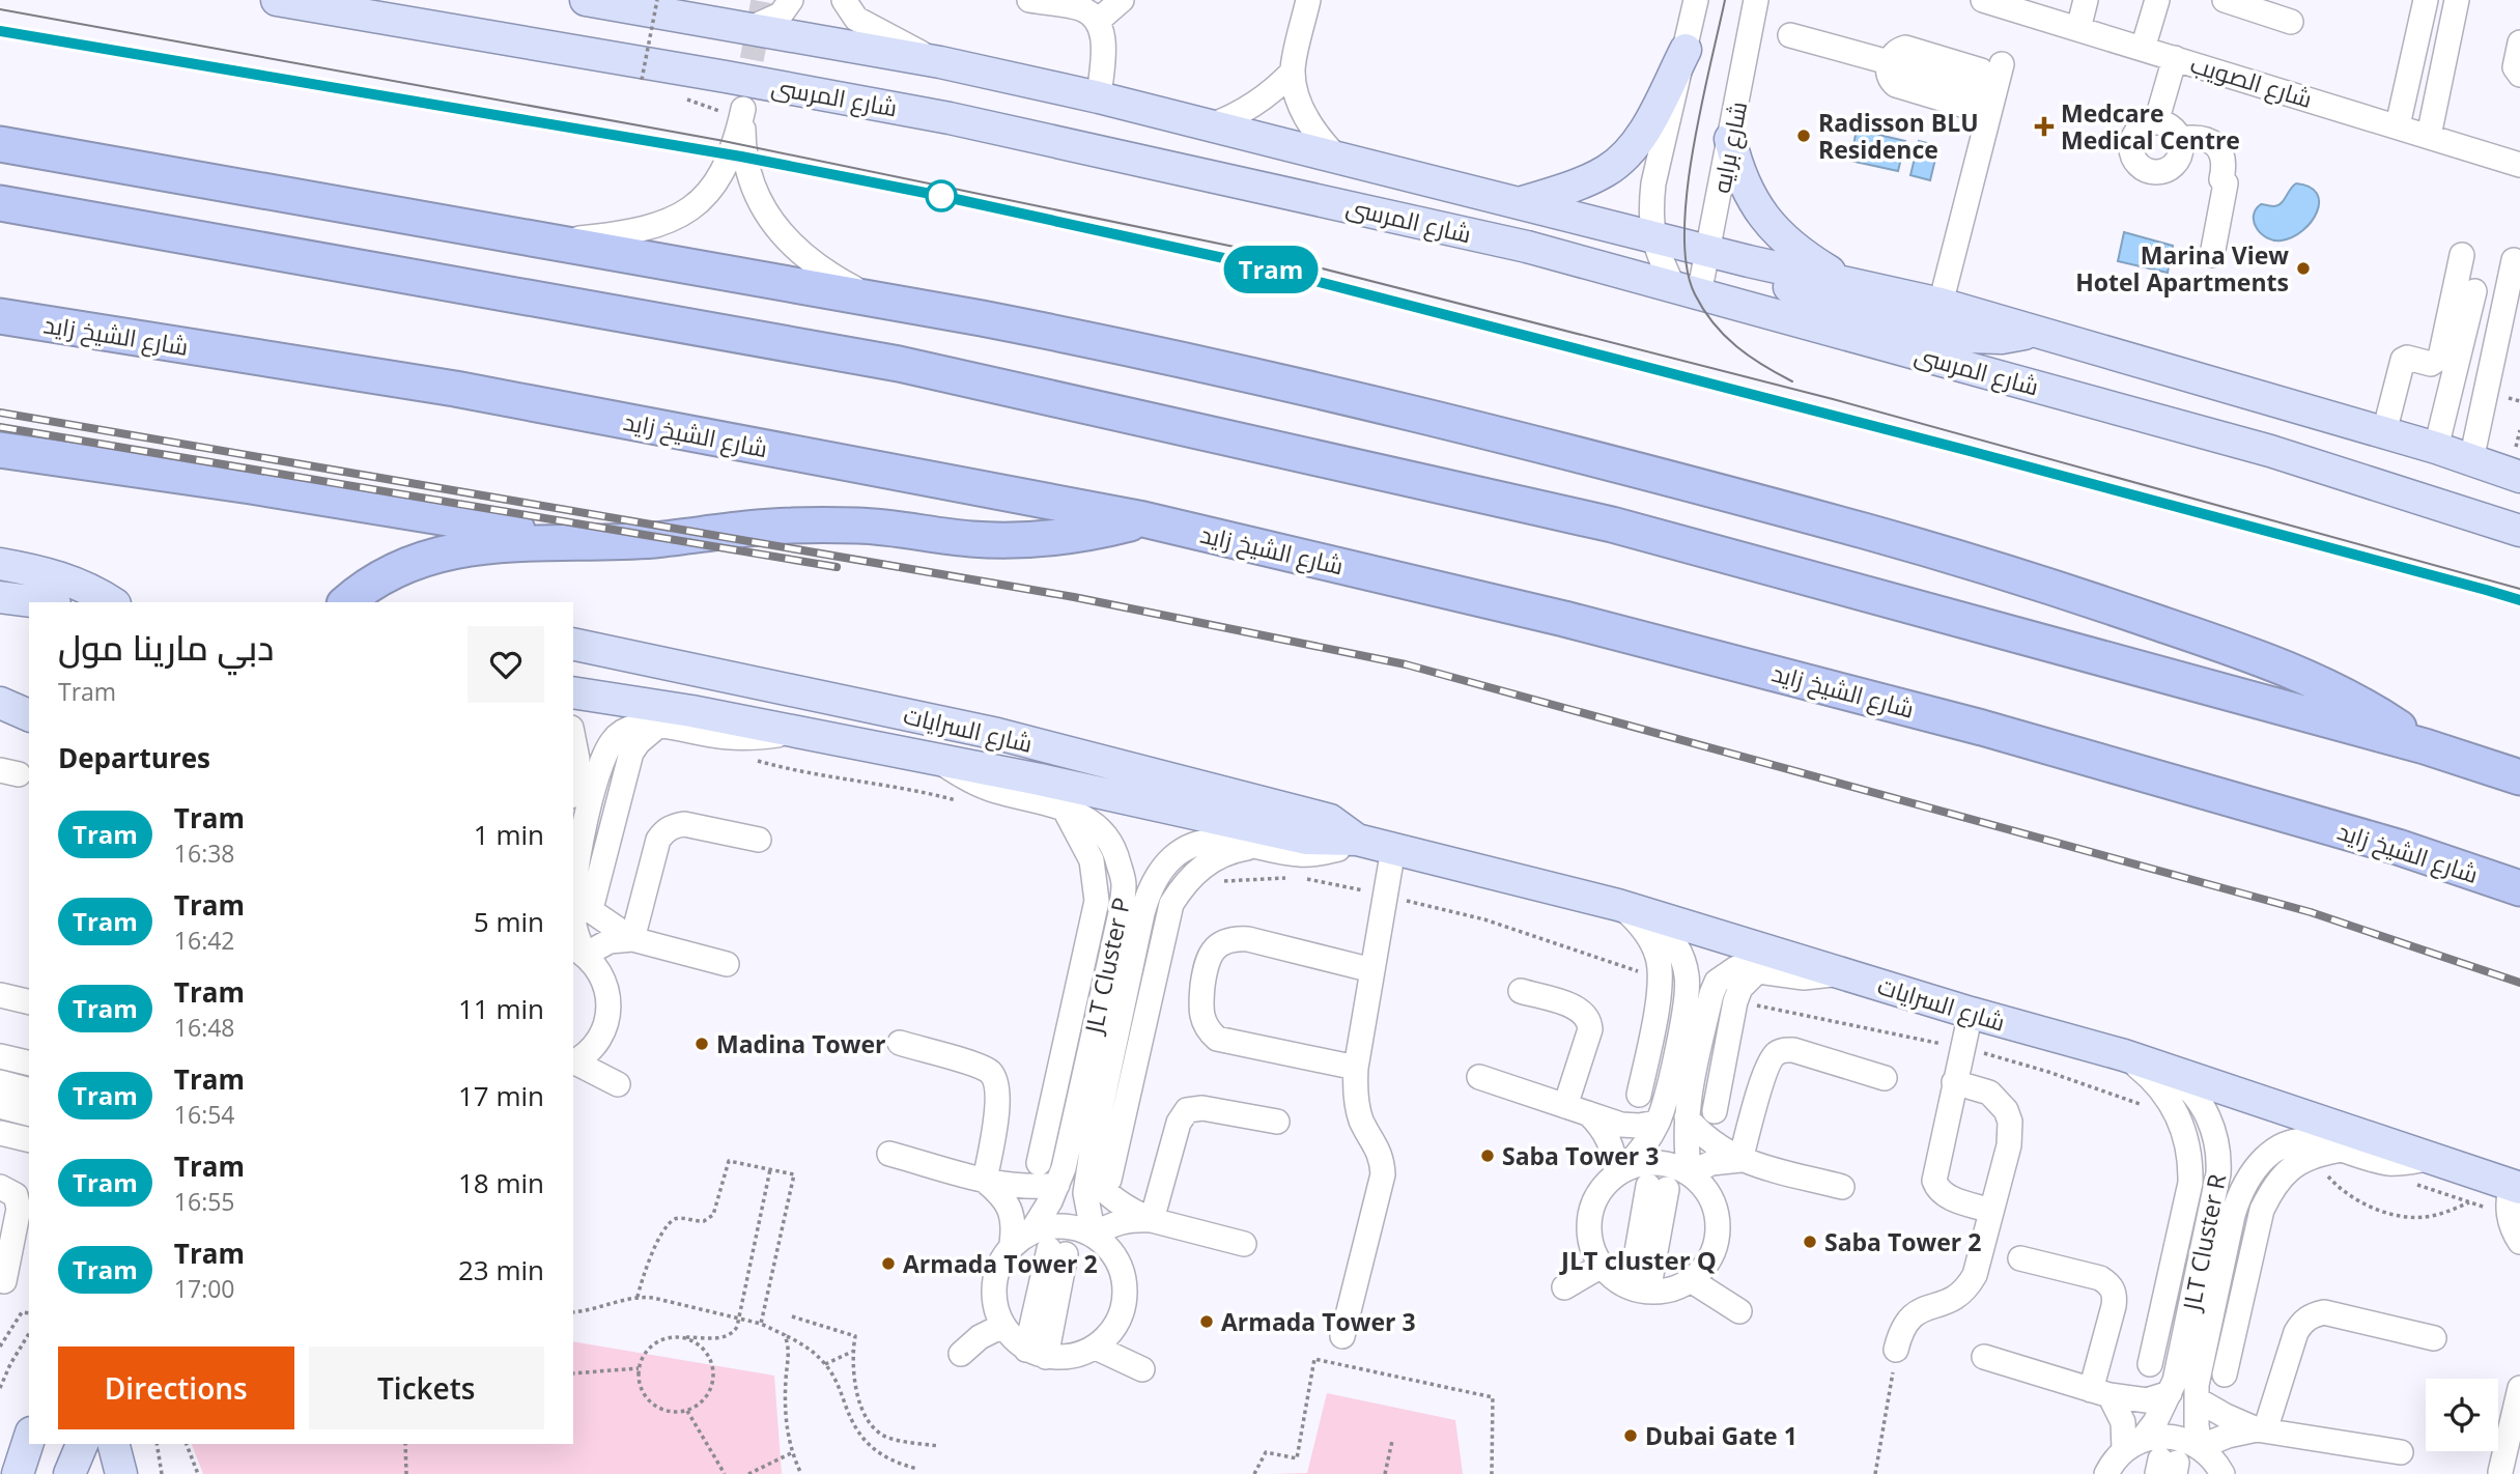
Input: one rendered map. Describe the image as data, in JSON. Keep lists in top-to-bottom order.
{
  "streets": {
    "highway": ["شارع الشيخ زايد"],
    "main road": ["شارع المرسى", "شارع السرايات"],
    "street": [
      "شارع الصويب",
      "شارع برايه",
      "JLT Cluster P",
      "JLT Cluster R"
    ]
  },
  "crossings": [
    ["شارع المرسى", "شارع برايه"],
    ["شارع السرايات", "JLT Cluster P"],
    ["شارع السرايات", "JLT Cluster R"]
  ],
  "districts": ["JLT cluster Q"],
  "places": {
    "health": ["Medcare Medical Centre"],
    "other": [
      "Radisson BLU Residence",
      "Marina View Hotel Apartments",
      "Madina Tower",
      "Saba Tower 3",
      "Saba Tower 2",
      "Armada Tower 2",
      "Armada Tower 3",
      "Dubai Gate 1"
    ]
  },
  "lines": ["tram line Tram"],
  "page": {
    "on_map": "Tram",
    "heading": [
      ["دبي مارينا مول", "Tram"],
      "Departures"
    ],
    "list": [
      {
        "mark": "Tram",
        "name": "Tram",
        "note": "16:38",
        "value": "1 min"
      },
      {
        "mark": "Tram",
        "name": "Tram",
        "note": "16:42",
        "value": "5 min"
      },
      {
        "mark": "Tram",
        "name": "Tram",
        "note": "16:48",
        "value": "11 min"
      },
      {
        "mark": "Tram",
        "name": "Tram",
        "note": "16:54",
        "value": "17 min"
      },
      {
        "mark": "Tram",
        "name": "Tram",
        "note": "16:55",
        "value": "18 min"
      },
      {
        "mark": "Tram",
        "name": "Tram",
        "note": "17:00",
        "value": "23 min"
      }
    ],
    "buttons": ["Directions", "Tickets"]
  }
}
